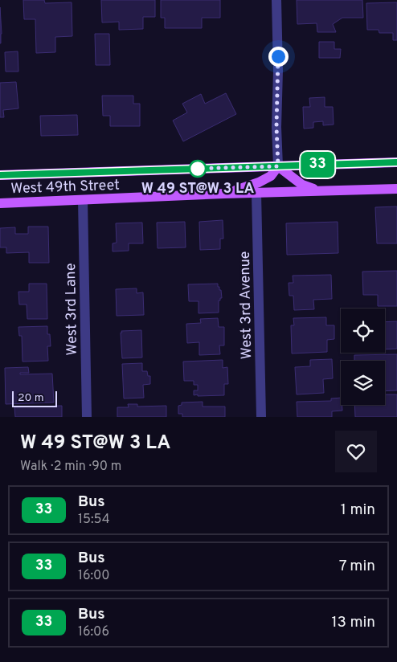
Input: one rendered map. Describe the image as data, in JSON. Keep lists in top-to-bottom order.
{
  "streets": {
    "main road": ["West 49th Street"],
    "street": ["West 3rd Avenue", "West 3rd Lane"]
  },
  "crossings": [
    ["West 49th Street", "West 3rd Avenue"],
    ["West 49th Street", "West 3rd Lane"]
  ],
  "places": ["W 49 ST@W 3 LA"],
  "lines": ["bus line 33"],
  "scale_bar": "20 m",
  "page": {
    "on_map": "33",
    "scale": "20 m",
    "heading": ["W 49 ST@W 3 LA", "Walk · 2 min · 90 m"],
    "list": [
      {
        "mark": "33",
        "name": "Bus",
        "note": "15:54",
        "value": "1 min"
      },
      {
        "mark": "33",
        "name": "Bus",
        "note": "16:00",
        "value": "7 min"
      },
      {
        "mark": "33",
        "name": "Bus",
        "note": "16:06",
        "value": "13 min"
      }
    ]
  }
}
